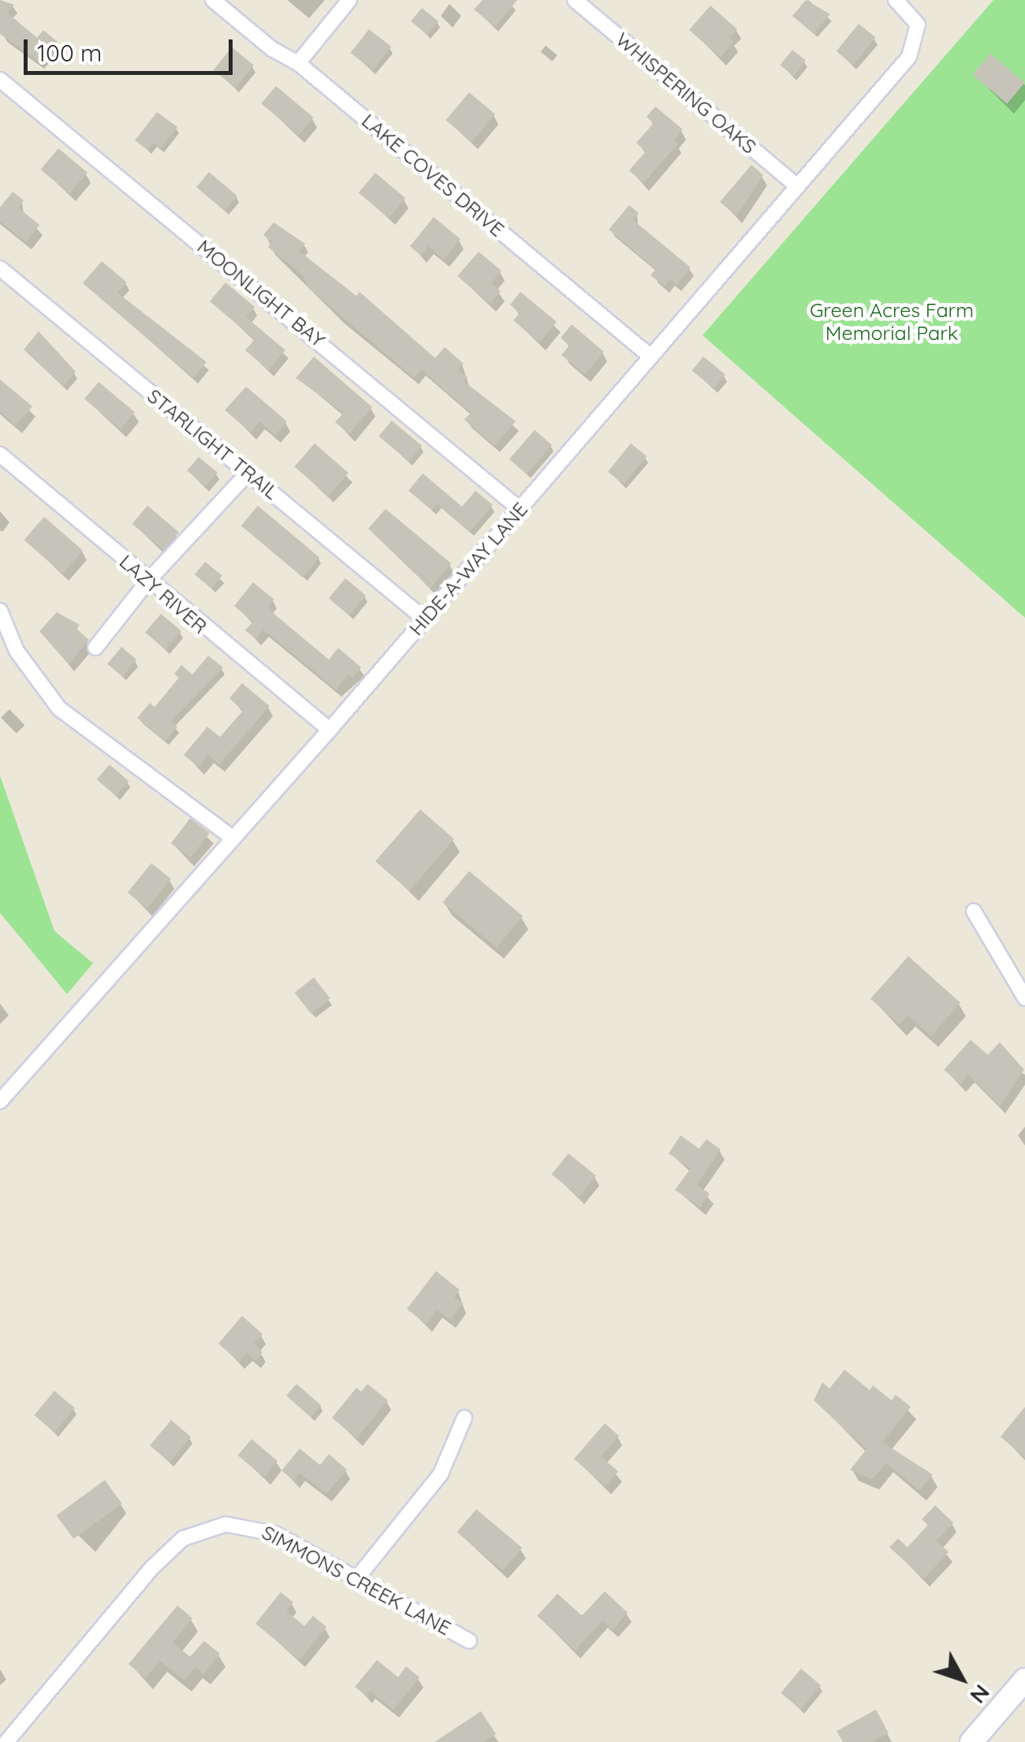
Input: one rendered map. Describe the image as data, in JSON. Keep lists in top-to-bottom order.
{
  "streets": {
    "street": [
      "WHISPERING OAKS",
      "LAKE COVES DRIVE",
      "MOONLIGHT BAY",
      "STARLIGHT TRAIL",
      "HIDE-A-WAY LANE",
      "LAZY RIVER",
      "SIMMONS CREEK LANE"
    ]
  },
  "crossings": [
    ["WHISPERING OAKS", "HIDE-A-WAY LANE"],
    ["LAKE COVES DRIVE", "HIDE-A-WAY LANE"],
    ["MOONLIGHT BAY", "HIDE-A-WAY LANE"],
    ["STARLIGHT TRAIL", "HIDE-A-WAY LANE"],
    ["HIDE-A-WAY LANE", "LAZY RIVER"]
  ],
  "parks": ["Green Acres Farm Memorial Park"],
  "scale_bar": "100 m",
  "north": "bottom right"
}
